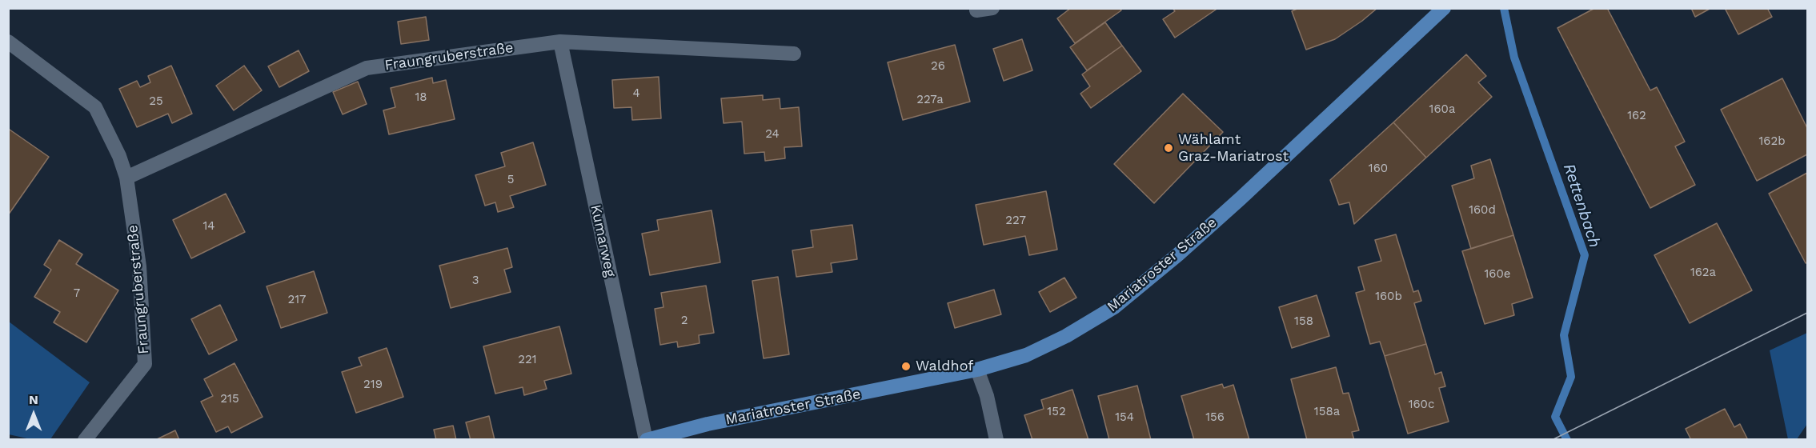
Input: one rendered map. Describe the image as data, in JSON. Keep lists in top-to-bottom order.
{
  "streets": {
    "main road": ["Mariatroster Straße"],
    "street": ["Fraungruberstraße", "Kumarweg"]
  },
  "crossings": [
    ["Fraungruberstraße", "Kumarweg"],
    ["Kumarweg", "Mariatroster Straße"]
  ],
  "water": ["Rettenbach"],
  "places": ["Wählamt Graz-Mariatrost", "Waldhof"],
  "house_numbers": [
    "26",
    "4",
    "18",
    "227a",
    "25",
    "160a",
    "162",
    "24",
    "162b",
    "160",
    "5",
    "160d",
    "227",
    "14",
    "162a",
    "160e",
    "3",
    "7",
    "160b",
    "217",
    "2",
    "158",
    "221",
    "219",
    "215",
    "160c",
    "152",
    "158a",
    "154",
    "156"
  ],
  "north": "top"
}
